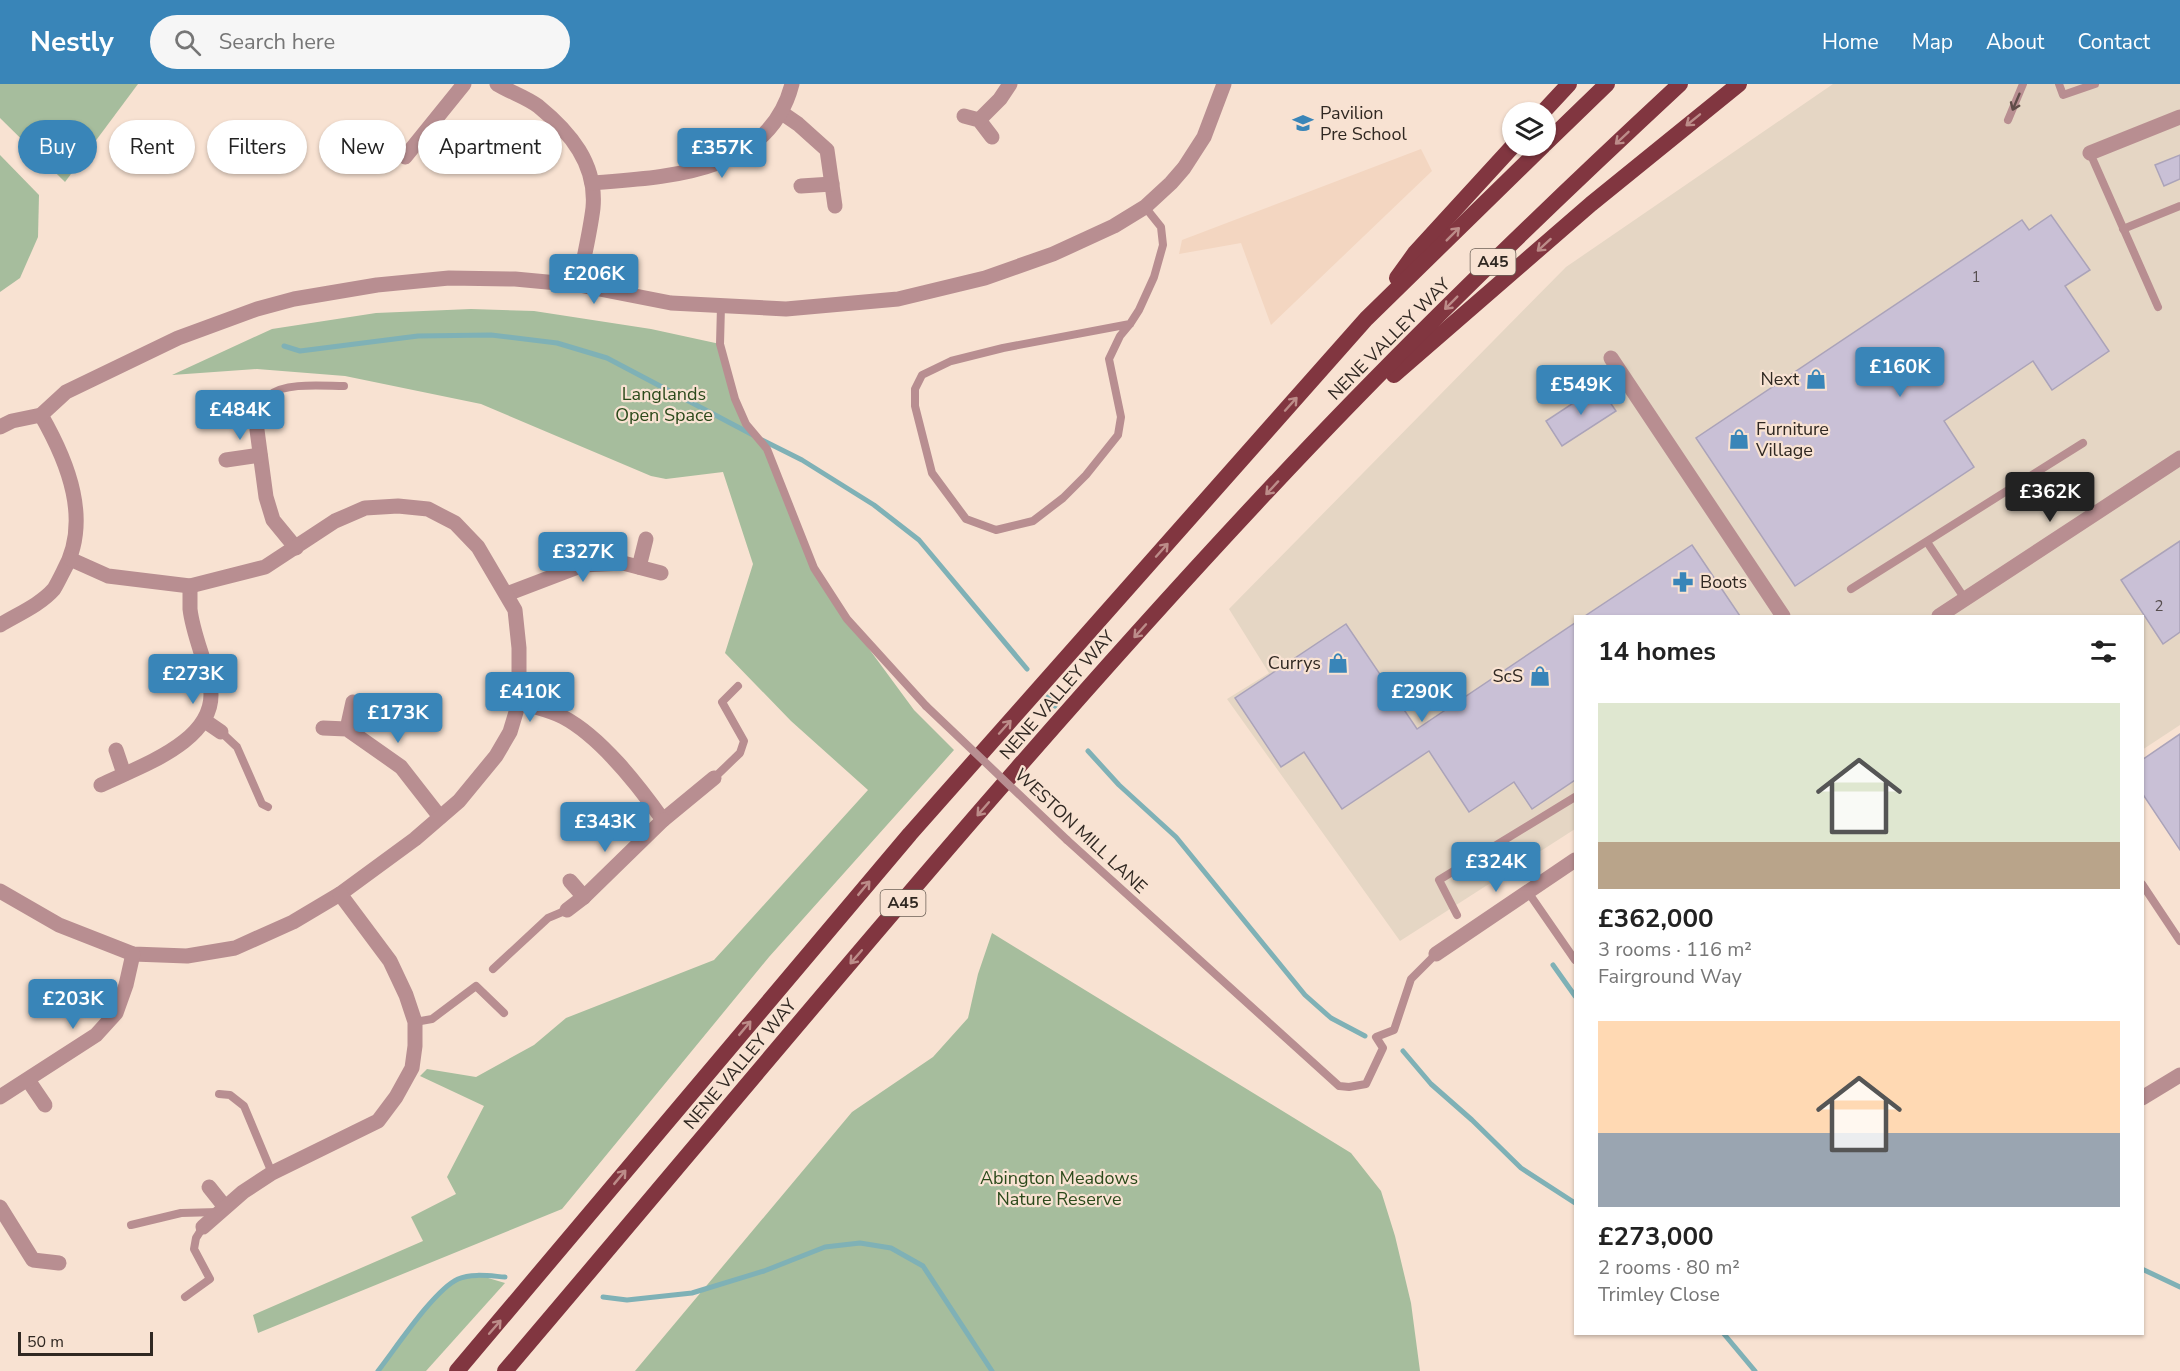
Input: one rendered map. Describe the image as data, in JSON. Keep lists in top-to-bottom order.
{
  "streets": {
    "highway": ["A45", "NENE VALLEY WAY"],
    "lane": ["WESTON MILL LANE"]
  },
  "parks": ["Langlands Open Space", "Abington Meadows Nature Reserve"],
  "places": {
    "school or university": ["Pavilion Pre School"],
    "shop": [
      "Next",
      "Furniture Village",
      "Currys",
      "ScS"
    ],
    "pharmacy": ["Boots"]
  },
  "house_numbers": ["1", "2"],
  "scale_bar": "50 m",
  "page": {
    "header": "Nestly",
    "search": "Search here",
    "nav": [
      "Home",
      "Map",
      "About",
      "Contact"
    ],
    "chip": [
      "Buy",
      "Rent",
      "Filters",
      "New",
      "Apartment"
    ],
    "price": [
      "£357K",
      "£206K",
      "£160K",
      "£549K",
      "£484K",
      "£362K",
      "£327K",
      "£273K",
      "£410K",
      "£290K",
      "£173K",
      "£343K",
      "£324K",
      "£203K"
    ],
    "heading": "14 homes",
    "list": [
      {
        "name": "£362,000",
        "note": "3 rooms · 116 m² · Fairground Way"
      },
      {
        "name": "£273,000",
        "note": "2 rooms · 80 m² · Trimley Close"
      }
    ],
    "scale": "50 m"
  }
}
